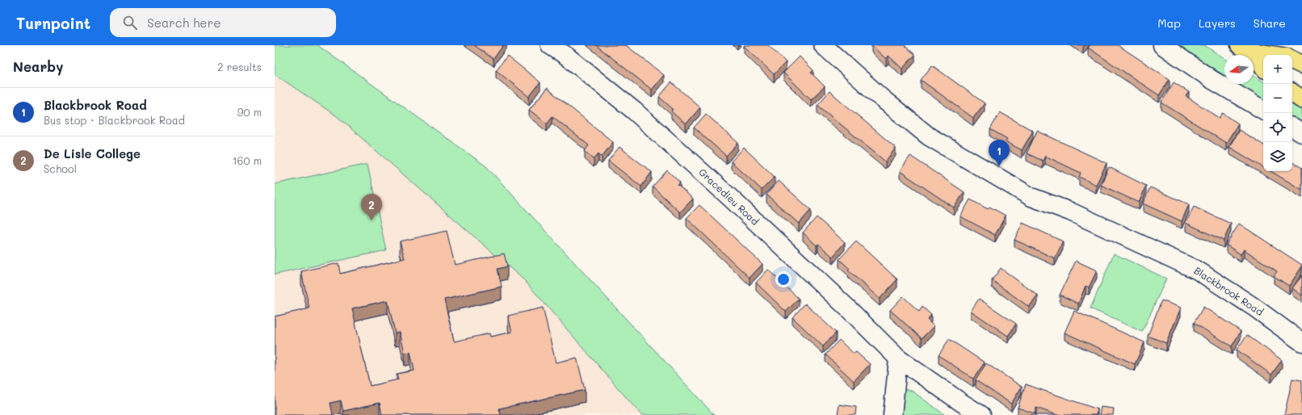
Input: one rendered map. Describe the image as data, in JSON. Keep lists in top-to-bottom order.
{
  "streets": {
    "street": ["Gracedieu Road", "Blackbrook Road"]
  },
  "north": "left",
  "page": {
    "header": "Turnpoint",
    "search": "Search here",
    "nav": ["Map", "Layers", "Share"],
    "heading": ["Nearby", "2 results"],
    "map_buttons": ["+", "−"],
    "list": [
      {
        "mark": "1",
        "name": "Blackbrook Road",
        "note": "Bus stop · Blackbrook Road",
        "value": "90 m"
      },
      {
        "mark": "2",
        "name": "De Lisle College",
        "note": "School",
        "value": "160 m"
      }
    ],
    "pins": ["1", "2"]
  }
}
